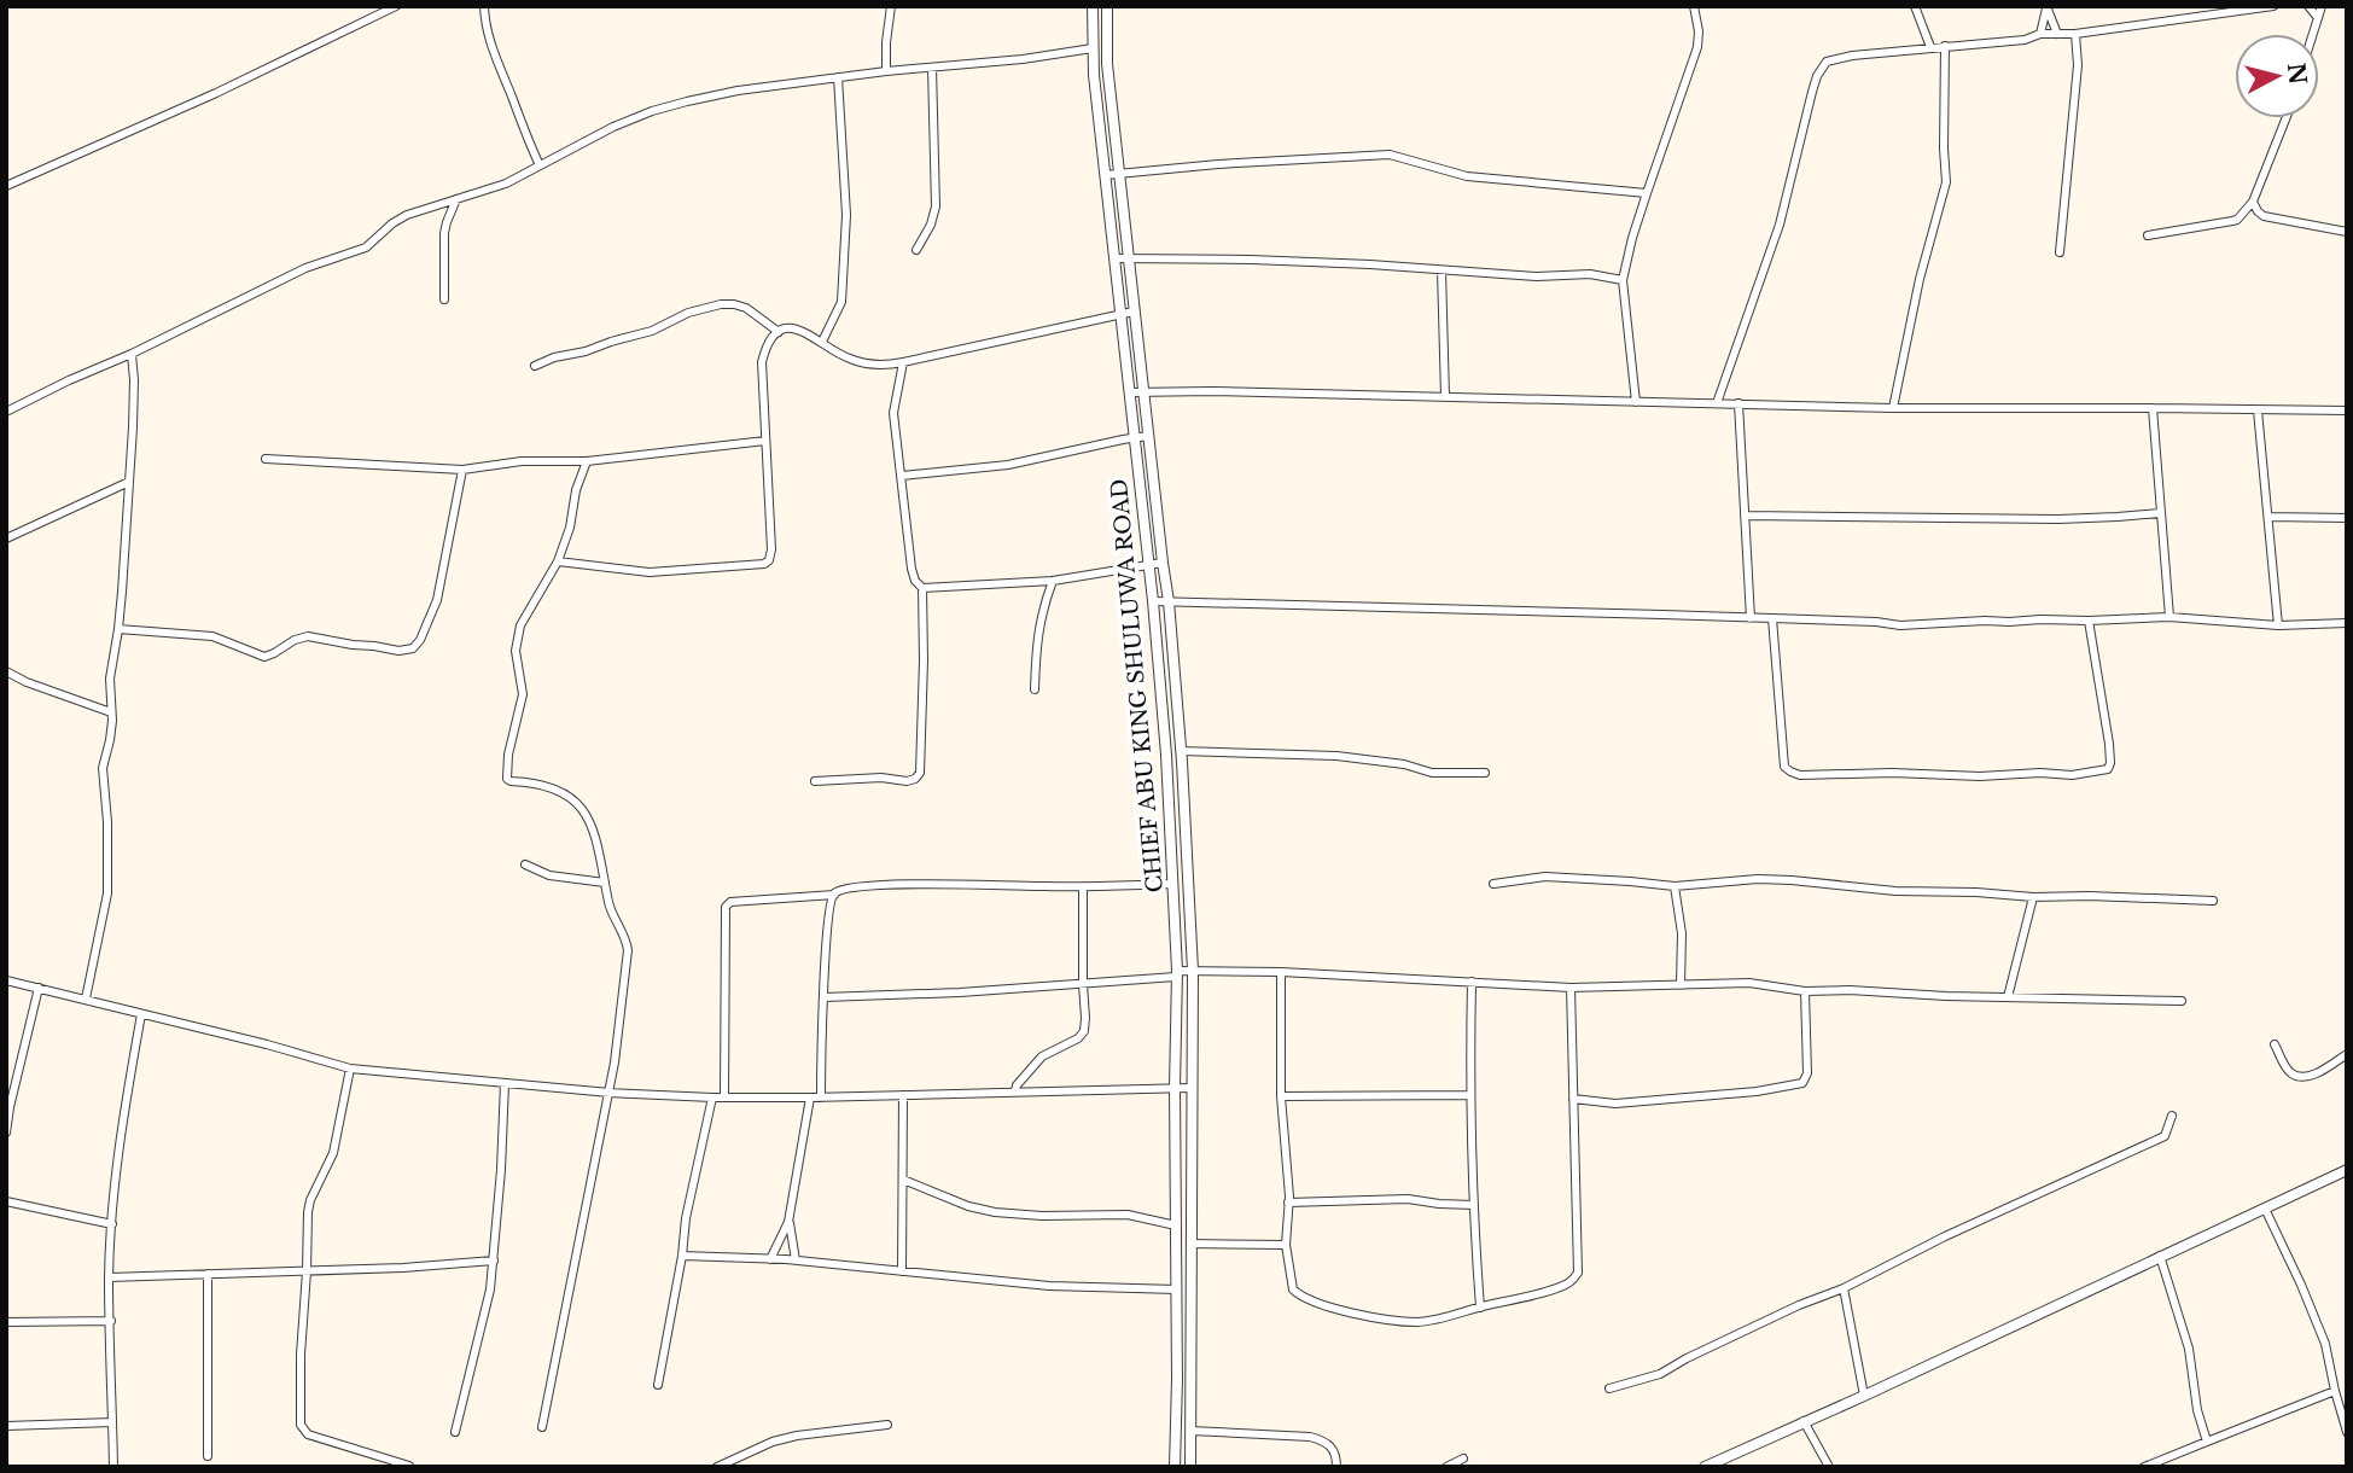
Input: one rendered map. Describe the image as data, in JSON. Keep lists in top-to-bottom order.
{
  "streets": {
    "street": ["CHIEF ABU KING SHULUWA ROAD"]
  },
  "north": "right"
}
